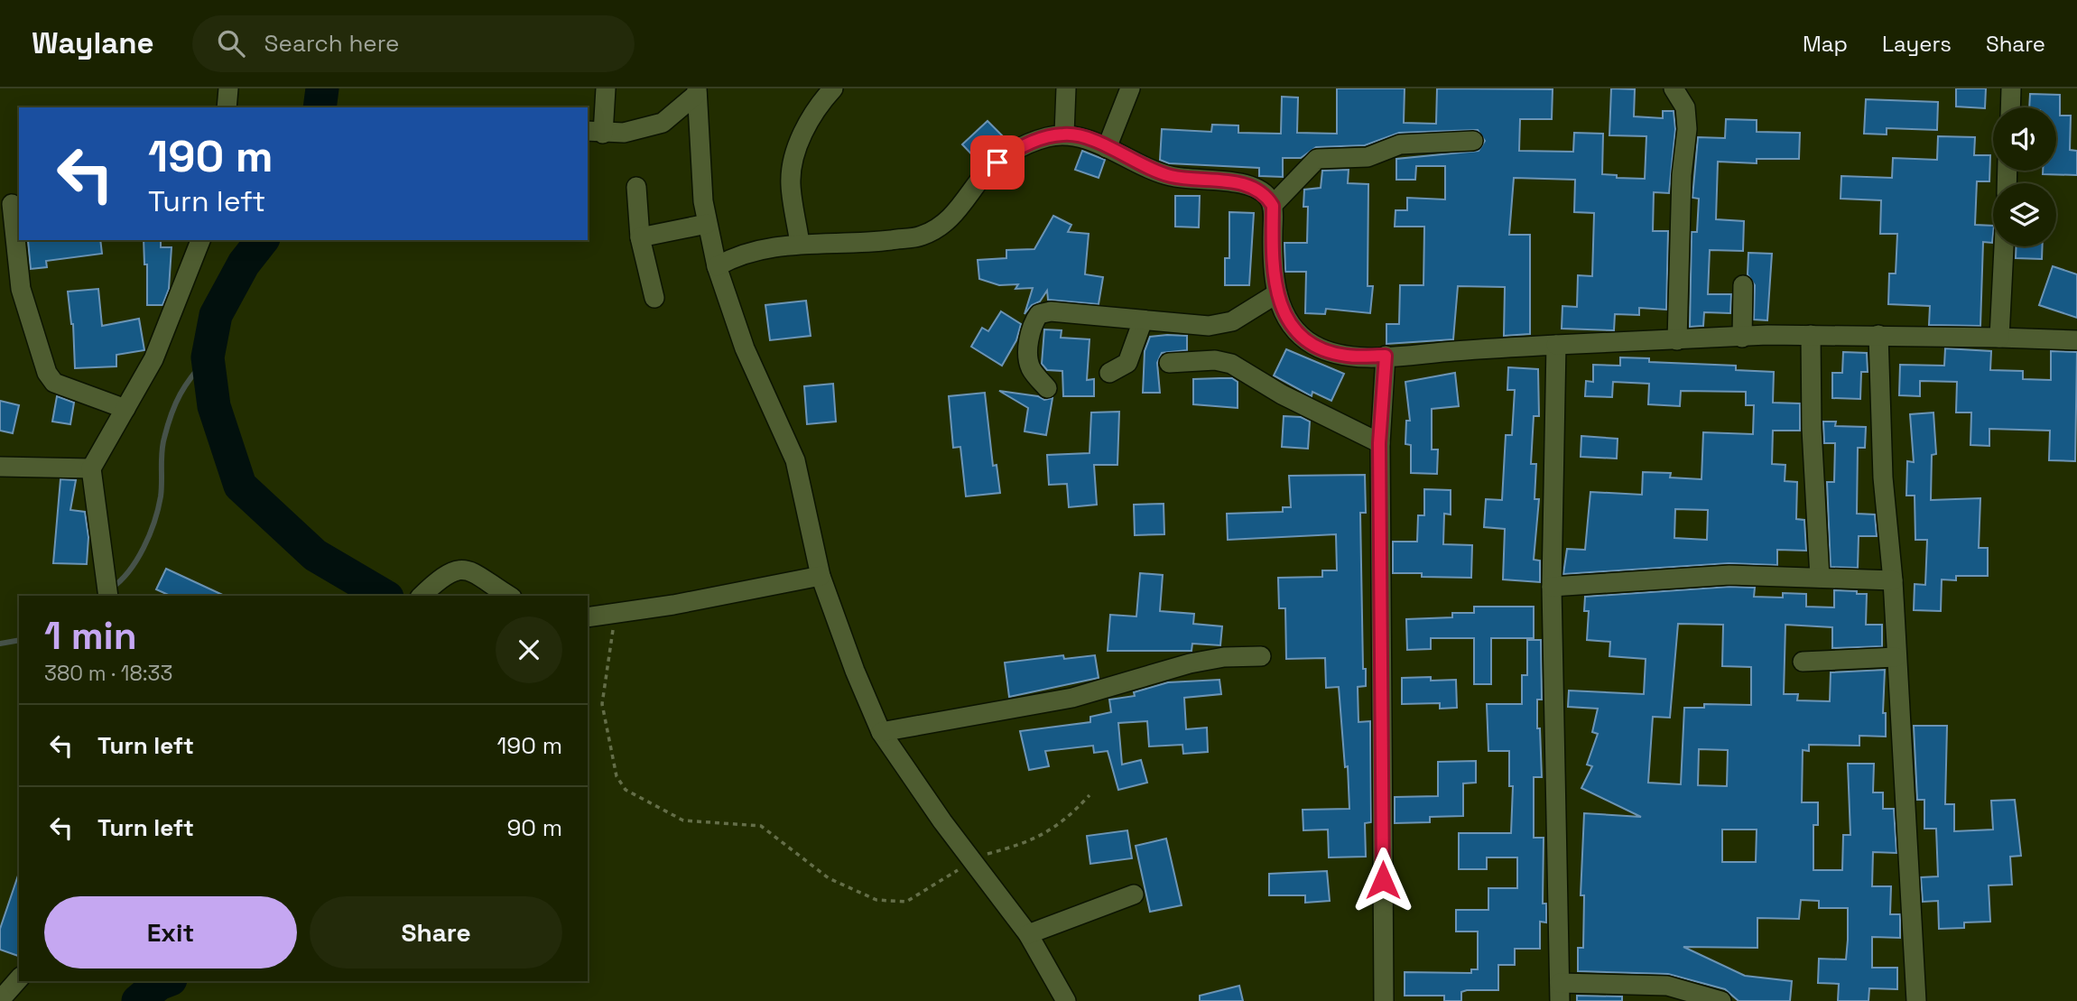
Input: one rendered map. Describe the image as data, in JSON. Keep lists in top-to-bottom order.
{
  "page": {
    "header": "Waylane",
    "search": "Search here",
    "nav": ["Map", "Layers", "Share"],
    "turn": ["190 m", "Turn left"],
    "heading": ["1 min", "380 m · 18:33"],
    "list": [
      {
        "name": "Turn left",
        "value": "190 m"
      },
      {
        "name": "Turn left",
        "value": "90 m"
      }
    ],
    "buttons": ["Exit", "Share"]
  }
}
